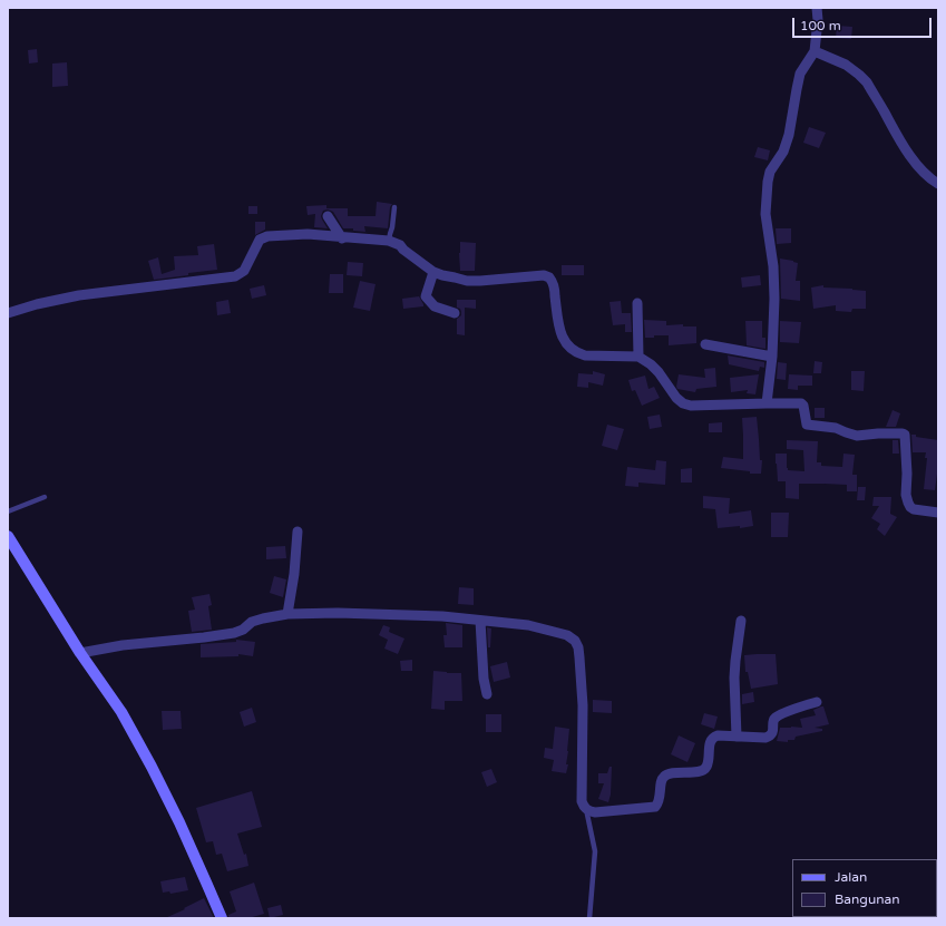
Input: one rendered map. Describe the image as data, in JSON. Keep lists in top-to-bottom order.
{
  "legend": ["Jalan", "Bangunan"],
  "scale_bar": "100 m"
}
